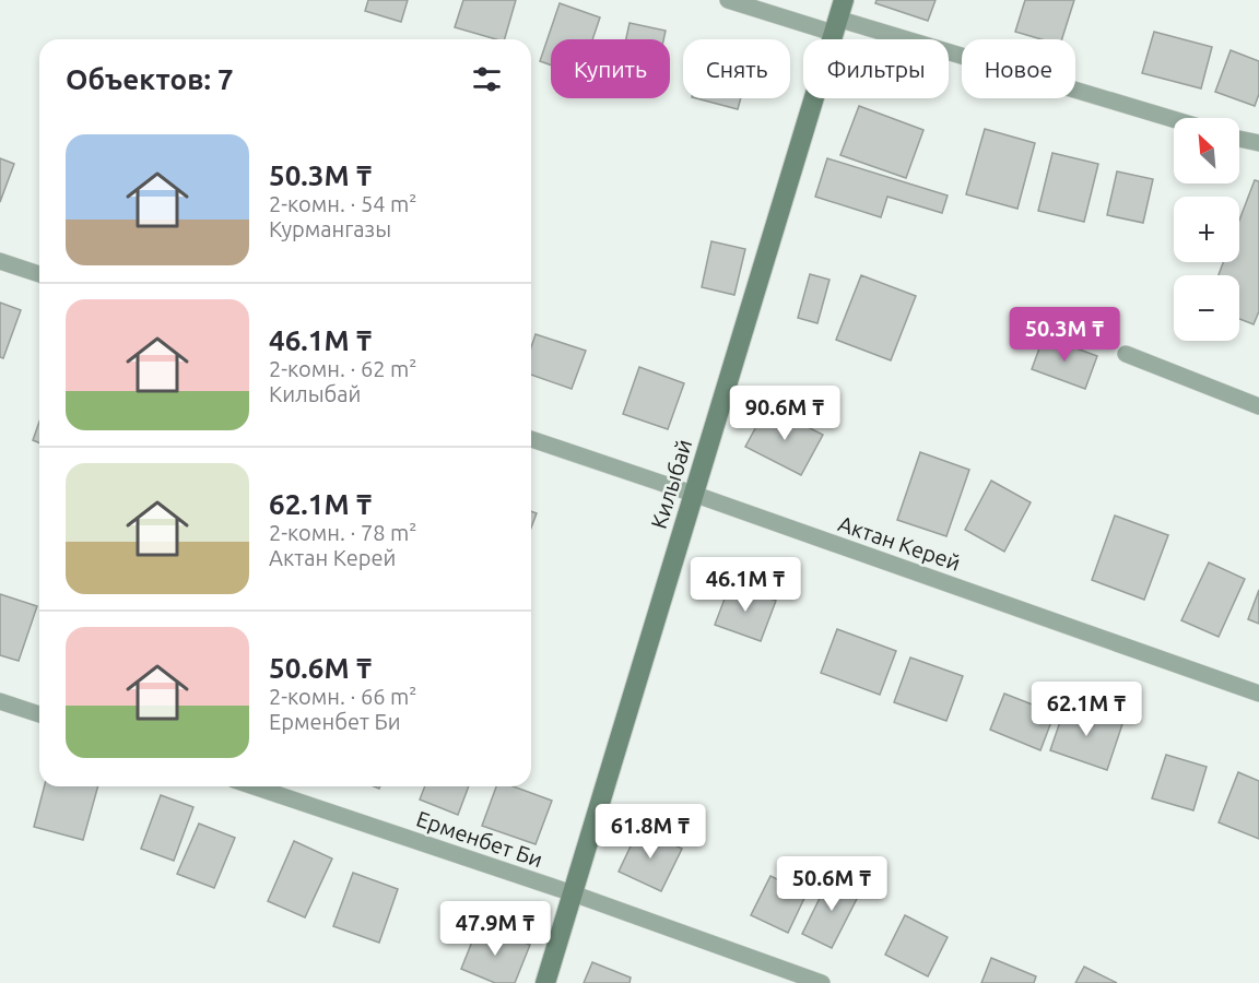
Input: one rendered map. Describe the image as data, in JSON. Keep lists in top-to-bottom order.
{
  "streets": {
    "street": ["Килыбай", "Актан Керей", "Ерменбет Би"]
  },
  "crossings": [
    ["Килыбай", "Актан Керей"],
    ["Килыбай", "Ерменбет Би"]
  ],
  "north": "top left",
  "page": {
    "chip": [
      "Купить",
      "Снять",
      "Фильтры",
      "Новое"
    ],
    "heading": "Объектов: 7",
    "map_buttons": ["+", "−"],
    "list": [
      {
        "name": "50.3M ₸",
        "note": "2-комн. · 54 m² · Курмангазы"
      },
      {
        "name": "46.1M ₸",
        "note": "2-комн. · 62 m² · Килыбай"
      },
      {
        "name": "62.1M ₸",
        "note": "2-комн. · 78 m² · Актан Керей"
      },
      {
        "name": "50.6M ₸",
        "note": "2-комн. · 66 m² · Ерменбет Би"
      }
    ],
    "price": [
      "50.3M ₸",
      "90.6M ₸",
      "46.1M ₸",
      "62.1M ₸",
      "61.8M ₸",
      "50.6M ₸",
      "47.9M ₸"
    ]
  }
}
